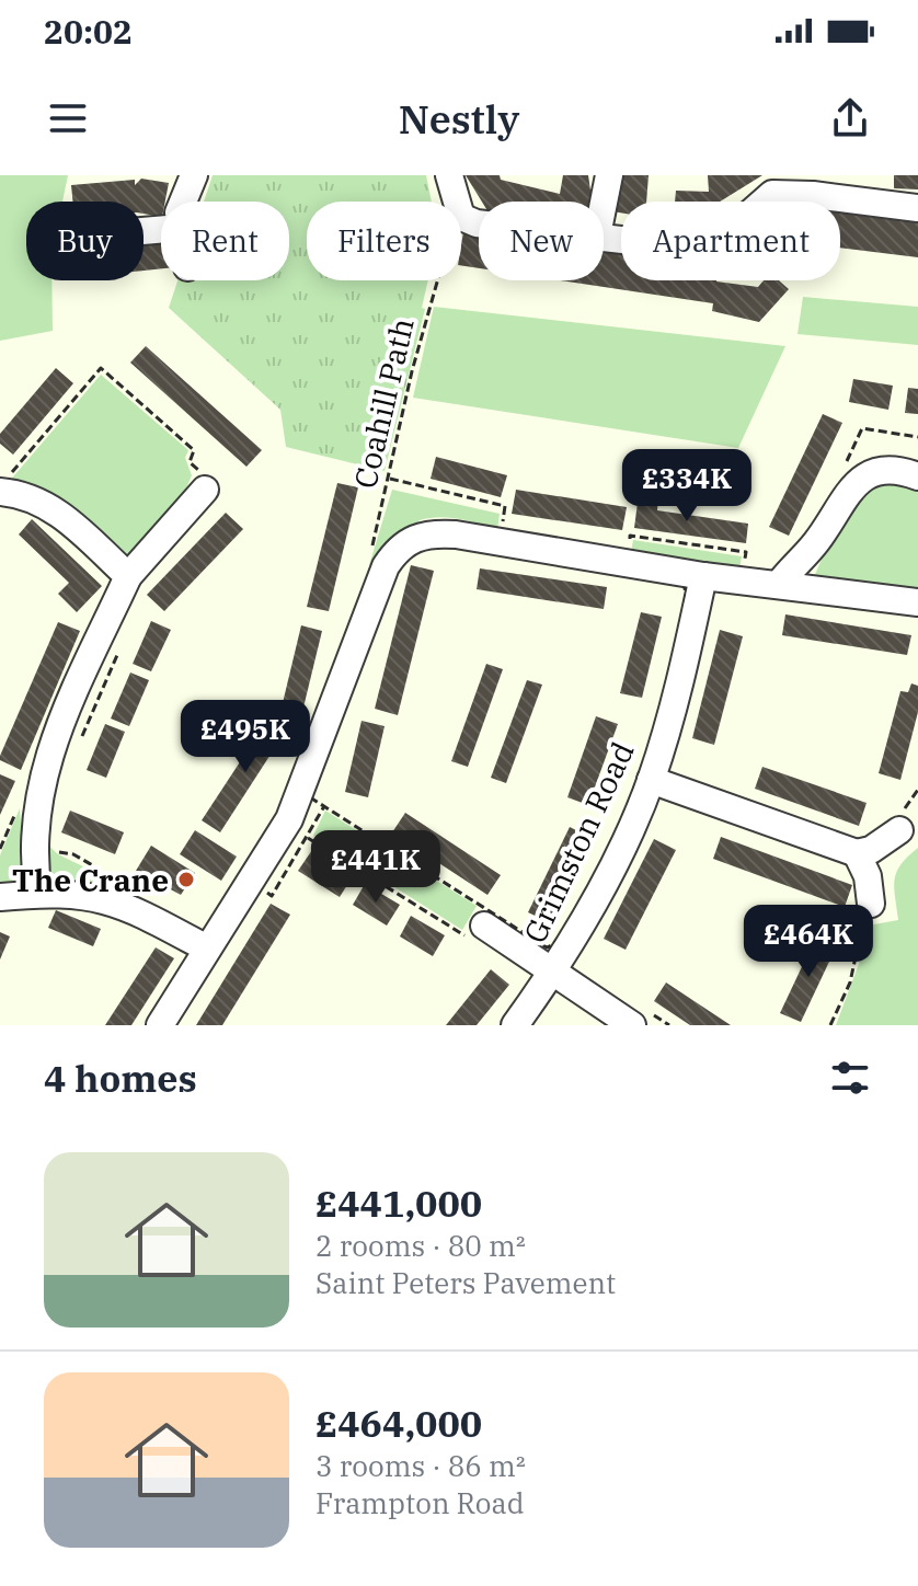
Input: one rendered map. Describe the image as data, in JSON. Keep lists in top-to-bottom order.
{
  "streets": {
    "street": ["Grimston Road"],
    "path": ["Coahill Path"]
  },
  "places": ["The Crane"],
  "page": {
    "status": "20:02",
    "header": "Nestly",
    "chip": [
      "Buy",
      "Rent",
      "Filters",
      "New",
      "Apartment"
    ],
    "price": [
      "£334K",
      "£495K",
      "£441K",
      "£464K"
    ],
    "heading": "4 homes",
    "list": [
      {
        "name": "£441,000",
        "note": "2 rooms · 80 m² · Saint Peters Pavement"
      },
      {
        "name": "£464,000",
        "note": "3 rooms · 86 m² · Frampton Road"
      }
    ]
  }
}
